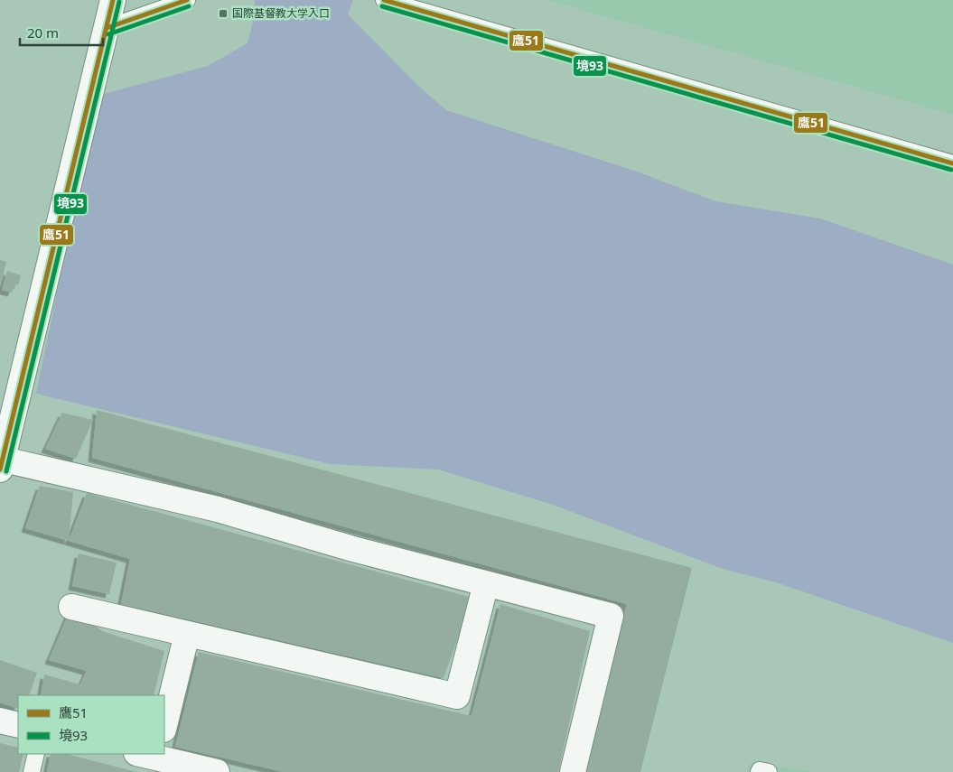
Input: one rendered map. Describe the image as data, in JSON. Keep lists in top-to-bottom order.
{
  "places": {
    "transit": ["国際基督教大学入口"]
  },
  "lines": ["transit line 鷹51", "transit line 境93"],
  "legend": ["鷹51", "境93"],
  "scale_bar": "20 m"
}
